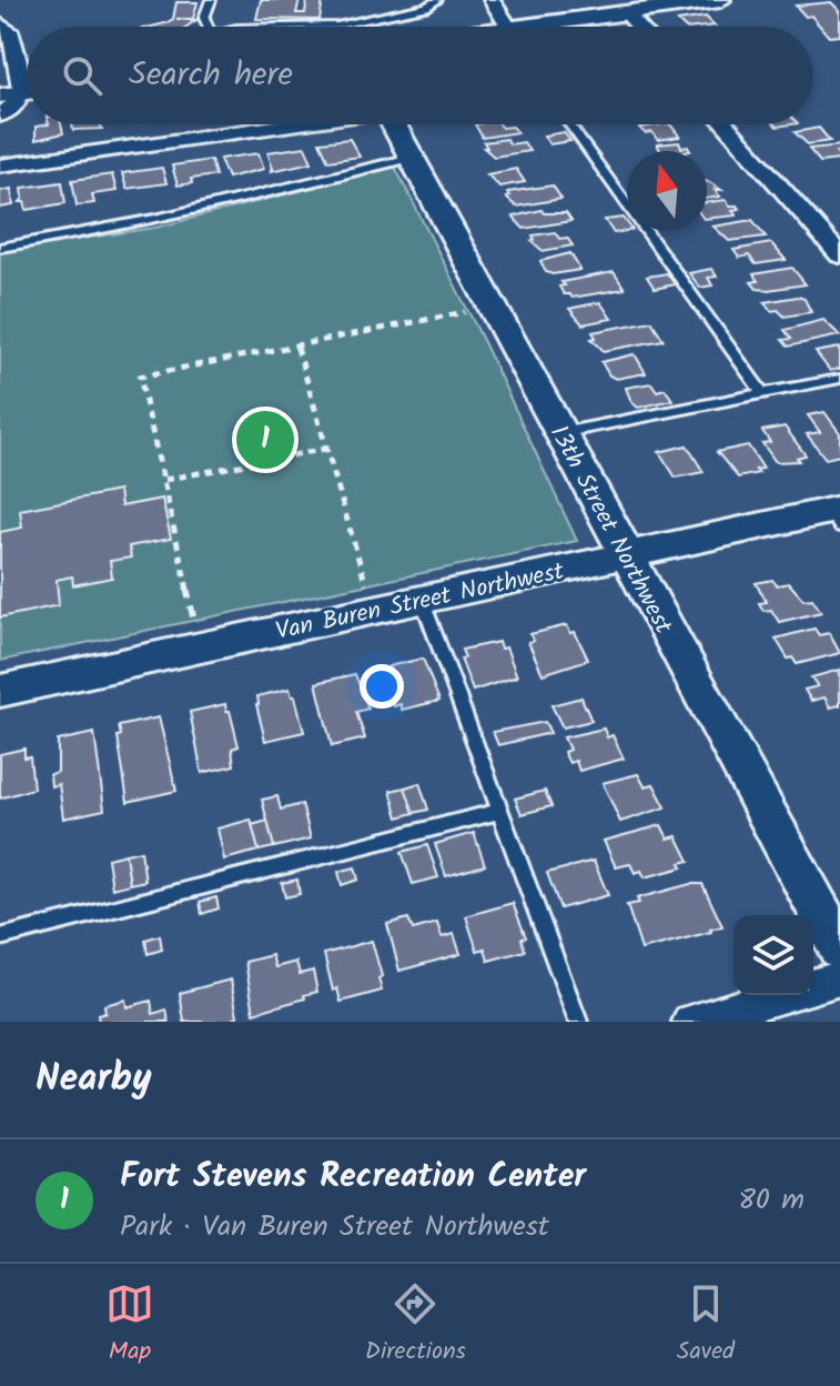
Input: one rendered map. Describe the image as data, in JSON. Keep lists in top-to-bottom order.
{
  "streets": {
    "street": ["13th Street Northwest", "Van Buren Street Northwest"]
  },
  "crossings": [
    ["13th Street Northwest", "Van Buren Street Northwest"]
  ],
  "north": "top",
  "page": {
    "search": "Search here",
    "pins": "1",
    "heading": "Nearby",
    "list": [
      {
        "mark": "1",
        "name": "Fort Stevens Recreation Center",
        "note": "Park · Van Buren Street Northwest",
        "value": "80 m"
      }
    ],
    "nav": ["Map", "Directions", "Saved"]
  }
}
